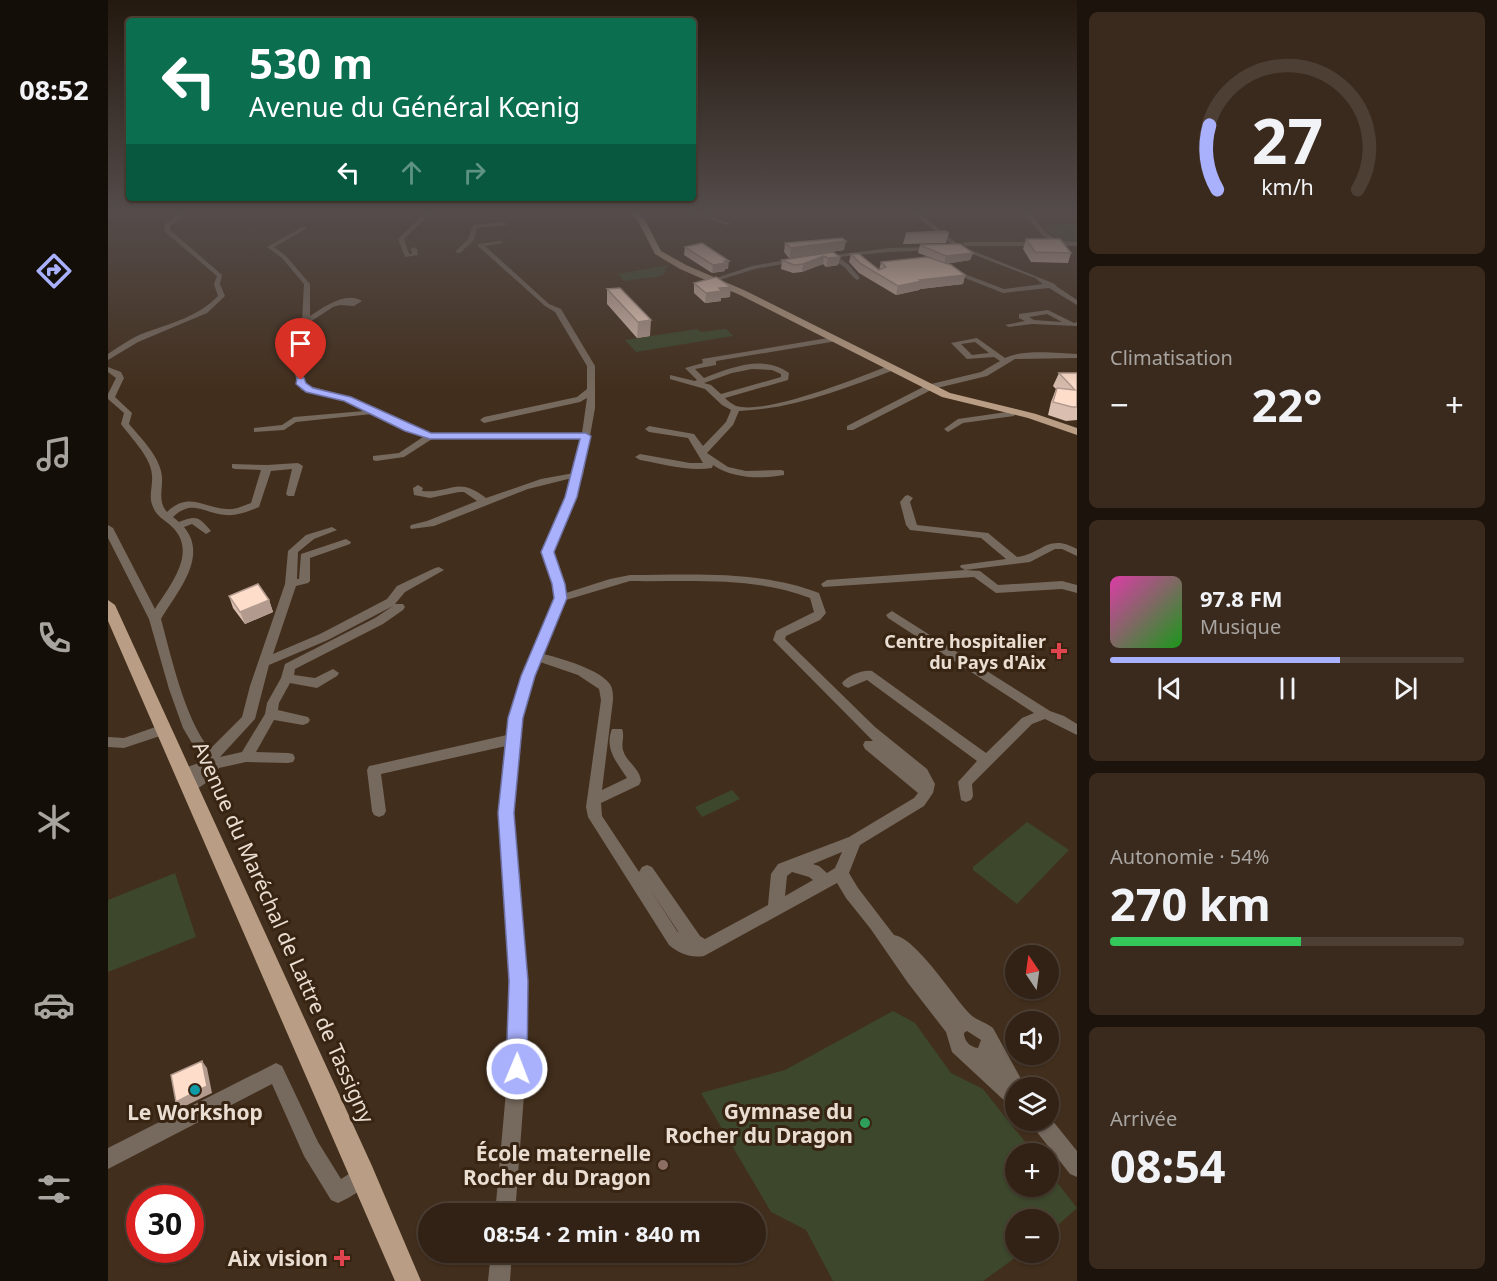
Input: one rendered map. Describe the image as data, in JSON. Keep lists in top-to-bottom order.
{
  "streets": {
    "main road": ["Avenue du Maréchal de Lattre de Tassigny"]
  },
  "places": {
    "health": ["Centre hospitalier du Pays d'Aix", "Aix vision"],
    "other": ["Le Workshop", "Gymnase du Rocher du Dragon", "École maternelle Rocher du Dragon"]
  },
  "north": "top",
  "page": {
    "tabs": "08:52",
    "turn": ["530 m", "Avenue du Général Kœnig"],
    "tile": [
      "Climatisation",
      ["Autonomie · 54%", "270 km"],
      ["Arrivée", "08:54"]
    ],
    "heat": ["−", "22°", "+"],
    "song": ["97.8 FM", "Musique"],
    "map_buttons": ["+", "−"],
    "limit": "30",
    "trip": "08:54 · 2 min · 840 m",
    "gauge": ["27", "km/h"]
  }
}
